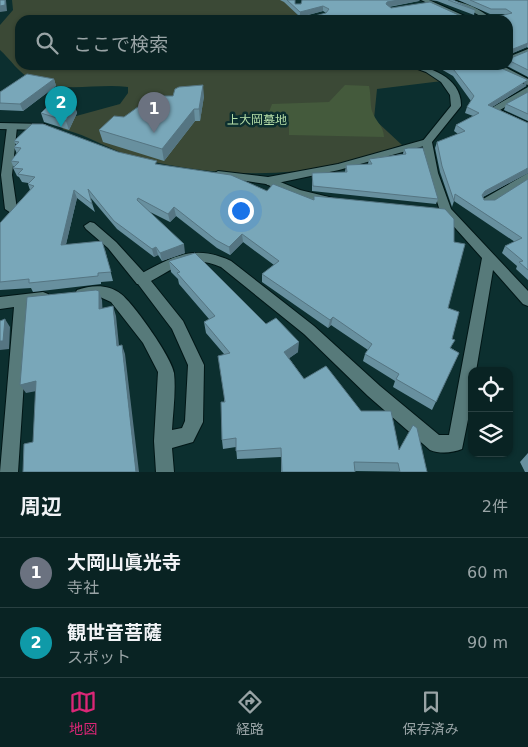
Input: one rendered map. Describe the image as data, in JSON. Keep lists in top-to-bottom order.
{
  "parks": ["上大岡墓地"],
  "page": {
    "search": "ここで検索",
    "pins": ["2", "1"],
    "heading": ["周辺", "2件"],
    "list": [
      {
        "mark": "1",
        "name": "大岡山眞光寺",
        "note": "寺社",
        "value": "60 m"
      },
      {
        "mark": "2",
        "name": "観世音菩薩",
        "note": "スポット",
        "value": "90 m"
      }
    ],
    "nav": ["地図", "経路", "保存済み"]
  }
}
